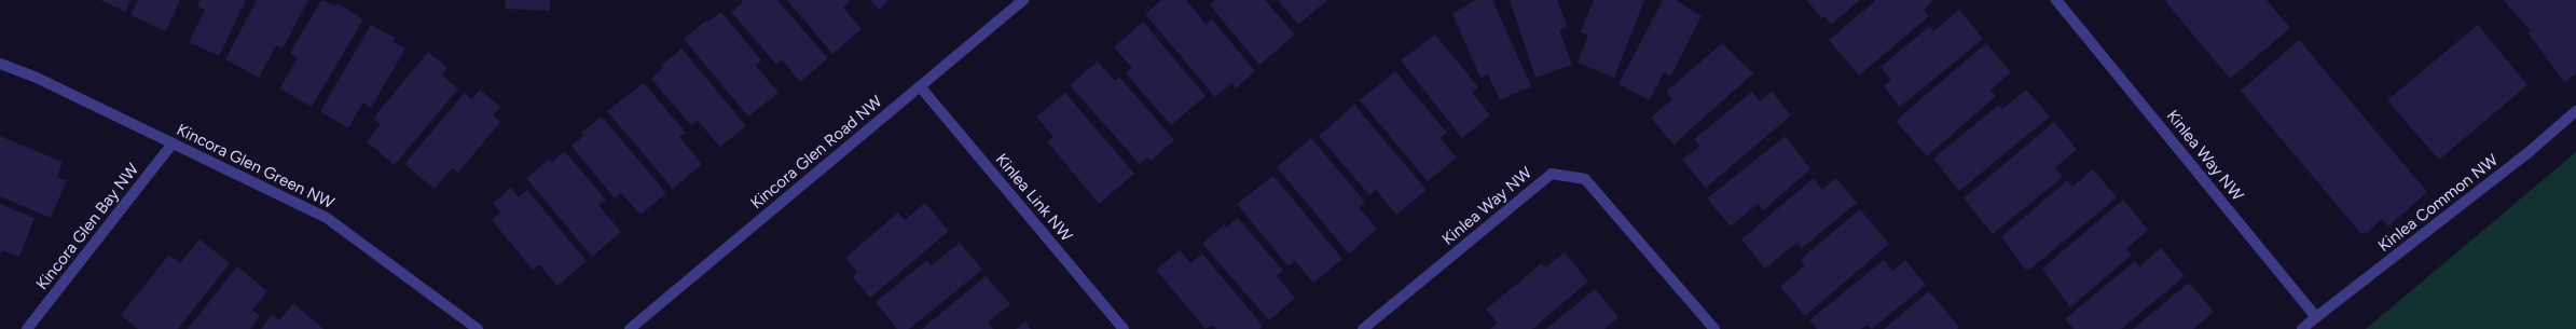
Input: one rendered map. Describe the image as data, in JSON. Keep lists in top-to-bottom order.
{
  "streets": {
    "street": [
      "Kincora Glen Road NW",
      "Kinlea Way NW",
      "Kincora Glen Green NW",
      "Kinlea Link NW",
      "Kinlea Common NW",
      "Kincora Glen Bay NW"
    ]
  },
  "crossings": [
    ["Kincora Glen Road NW", "Kinlea Link NW"],
    ["Kinlea Way NW", "Kinlea Common NW"],
    ["Kincora Glen Green NW", "Kincora Glen Bay NW"]
  ]
}
